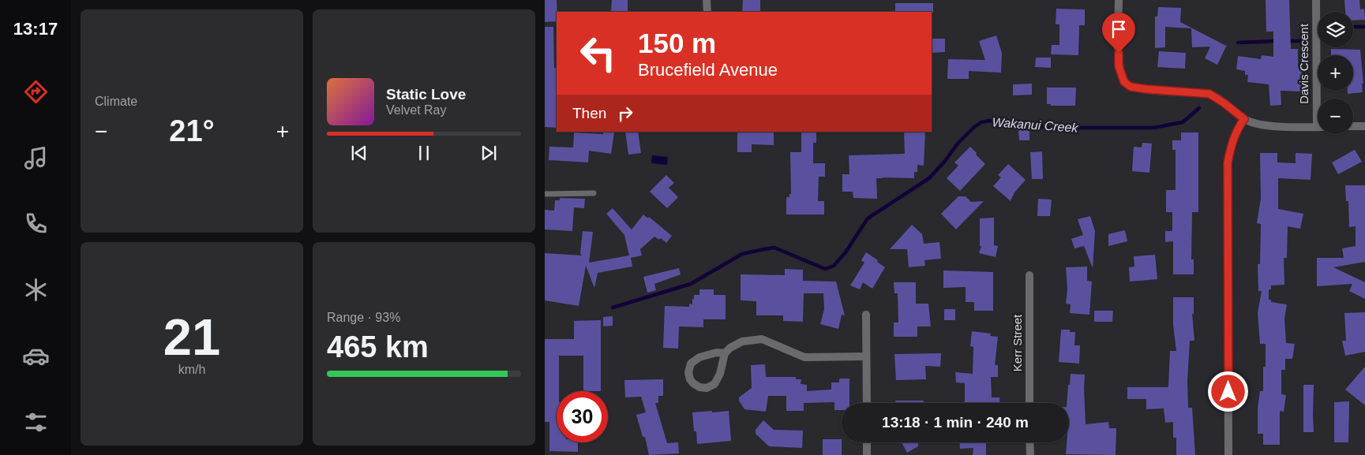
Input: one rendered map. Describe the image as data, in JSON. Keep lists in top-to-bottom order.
{
  "streets": {
    "street": ["Davis Crescent", "Kerr Street"]
  },
  "water": ["Wakanui Creek"],
  "page": {
    "tabs": "13:17",
    "tile": [
      "Climate",
      ["21", "km/h"],
      ["Range · 93%", "465 km"]
    ],
    "map_buttons": ["+", "−"],
    "turn": ["150 m", "Brucefield Avenue"],
    "song": ["Static Love", "Velvet Ray"],
    "then": "Then",
    "heat": ["−", "21°", "+"],
    "limit": "30",
    "trip": "13:18 · 1 min · 240 m"
  }
}
